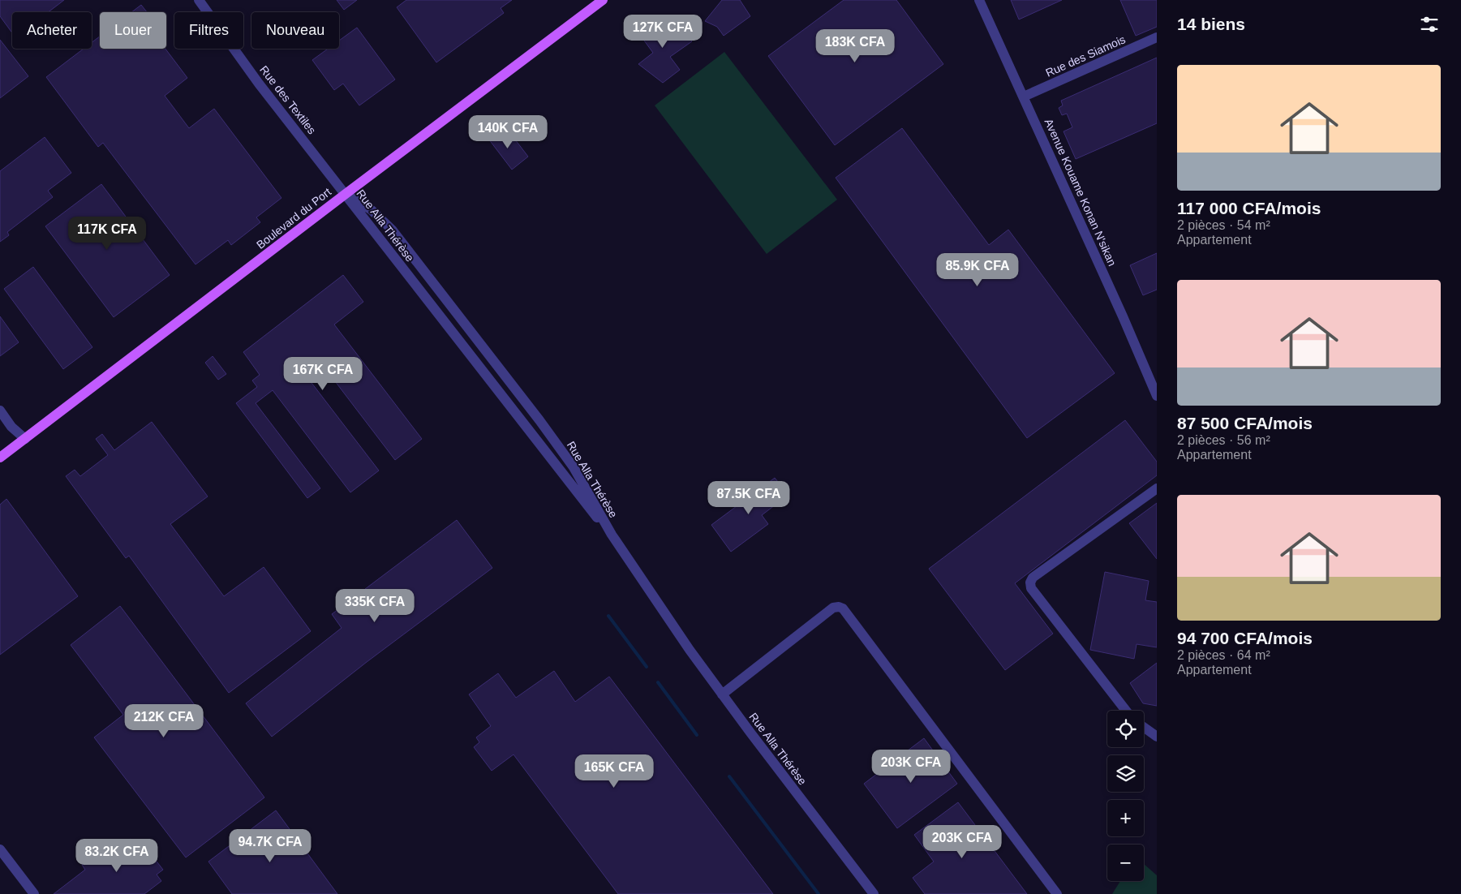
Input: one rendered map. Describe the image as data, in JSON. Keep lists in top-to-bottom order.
{
  "streets": {
    "main road": ["Boulevard du Port"],
    "street": [
      "Rue des Siamois",
      "Rue des Textiles",
      "Avenue Kouame Konan N'sikan",
      "Rue Alla Thérèse"
    ]
  },
  "crossings": [
    ["Rue des Siamois", "Avenue Kouame Konan N'sikan"],
    ["Rue des Textiles", "Boulevard du Port"],
    ["Rue des Textiles", "Rue Alla Thérèse"],
    ["Boulevard du Port", "Rue Alla Thérèse"]
  ],
  "page": {
    "heading": "14 biens",
    "chip": [
      "Acheter",
      "Louer",
      "Filtres",
      "Nouveau"
    ],
    "price": [
      "127K CFA",
      "183K CFA",
      "140K CFA",
      "117K CFA",
      "85.9K CFA",
      "167K CFA",
      "87.5K CFA",
      "335K CFA",
      "212K CFA",
      "203K CFA",
      "165K CFA",
      "203K CFA",
      "94.7K CFA",
      "83.2K CFA"
    ],
    "list": [
      {
        "name": "117 000 CFA/mois",
        "note": "2 pièces · 54 m² · Appartement"
      },
      {
        "name": "87 500 CFA/mois",
        "note": "2 pièces · 56 m² · Appartement"
      },
      {
        "name": "94 700 CFA/mois",
        "note": "2 pièces · 64 m² · Appartement"
      }
    ],
    "map_buttons": ["+", "−"]
  }
}
